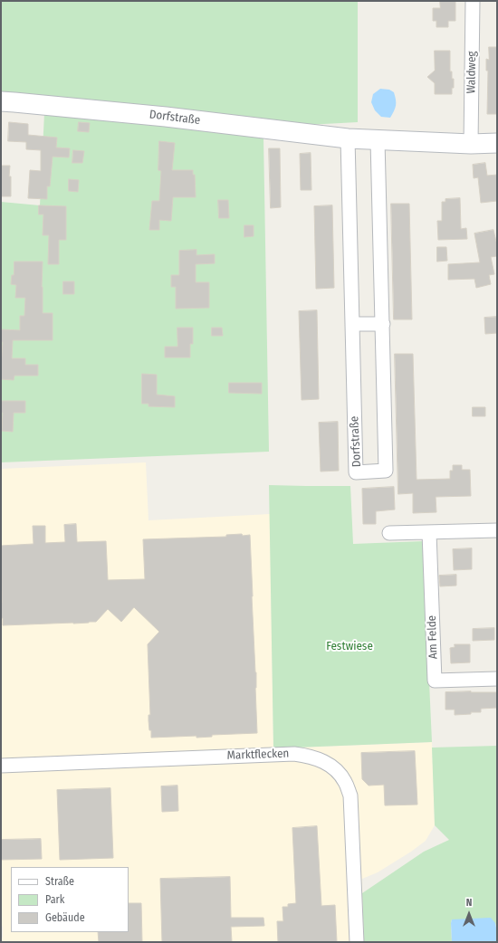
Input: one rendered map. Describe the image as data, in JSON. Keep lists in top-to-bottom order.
{
  "streets": {
    "street": [
      "Waldweg",
      "Dorfstraße",
      "Am Felde",
      "Marktflecken"
    ]
  },
  "crossings": [
    ["Waldweg", "Dorfstraße"]
  ],
  "parks": ["Festwiese"],
  "legend": ["Straße", "Park", "Gebäude"],
  "north": "top"
}
